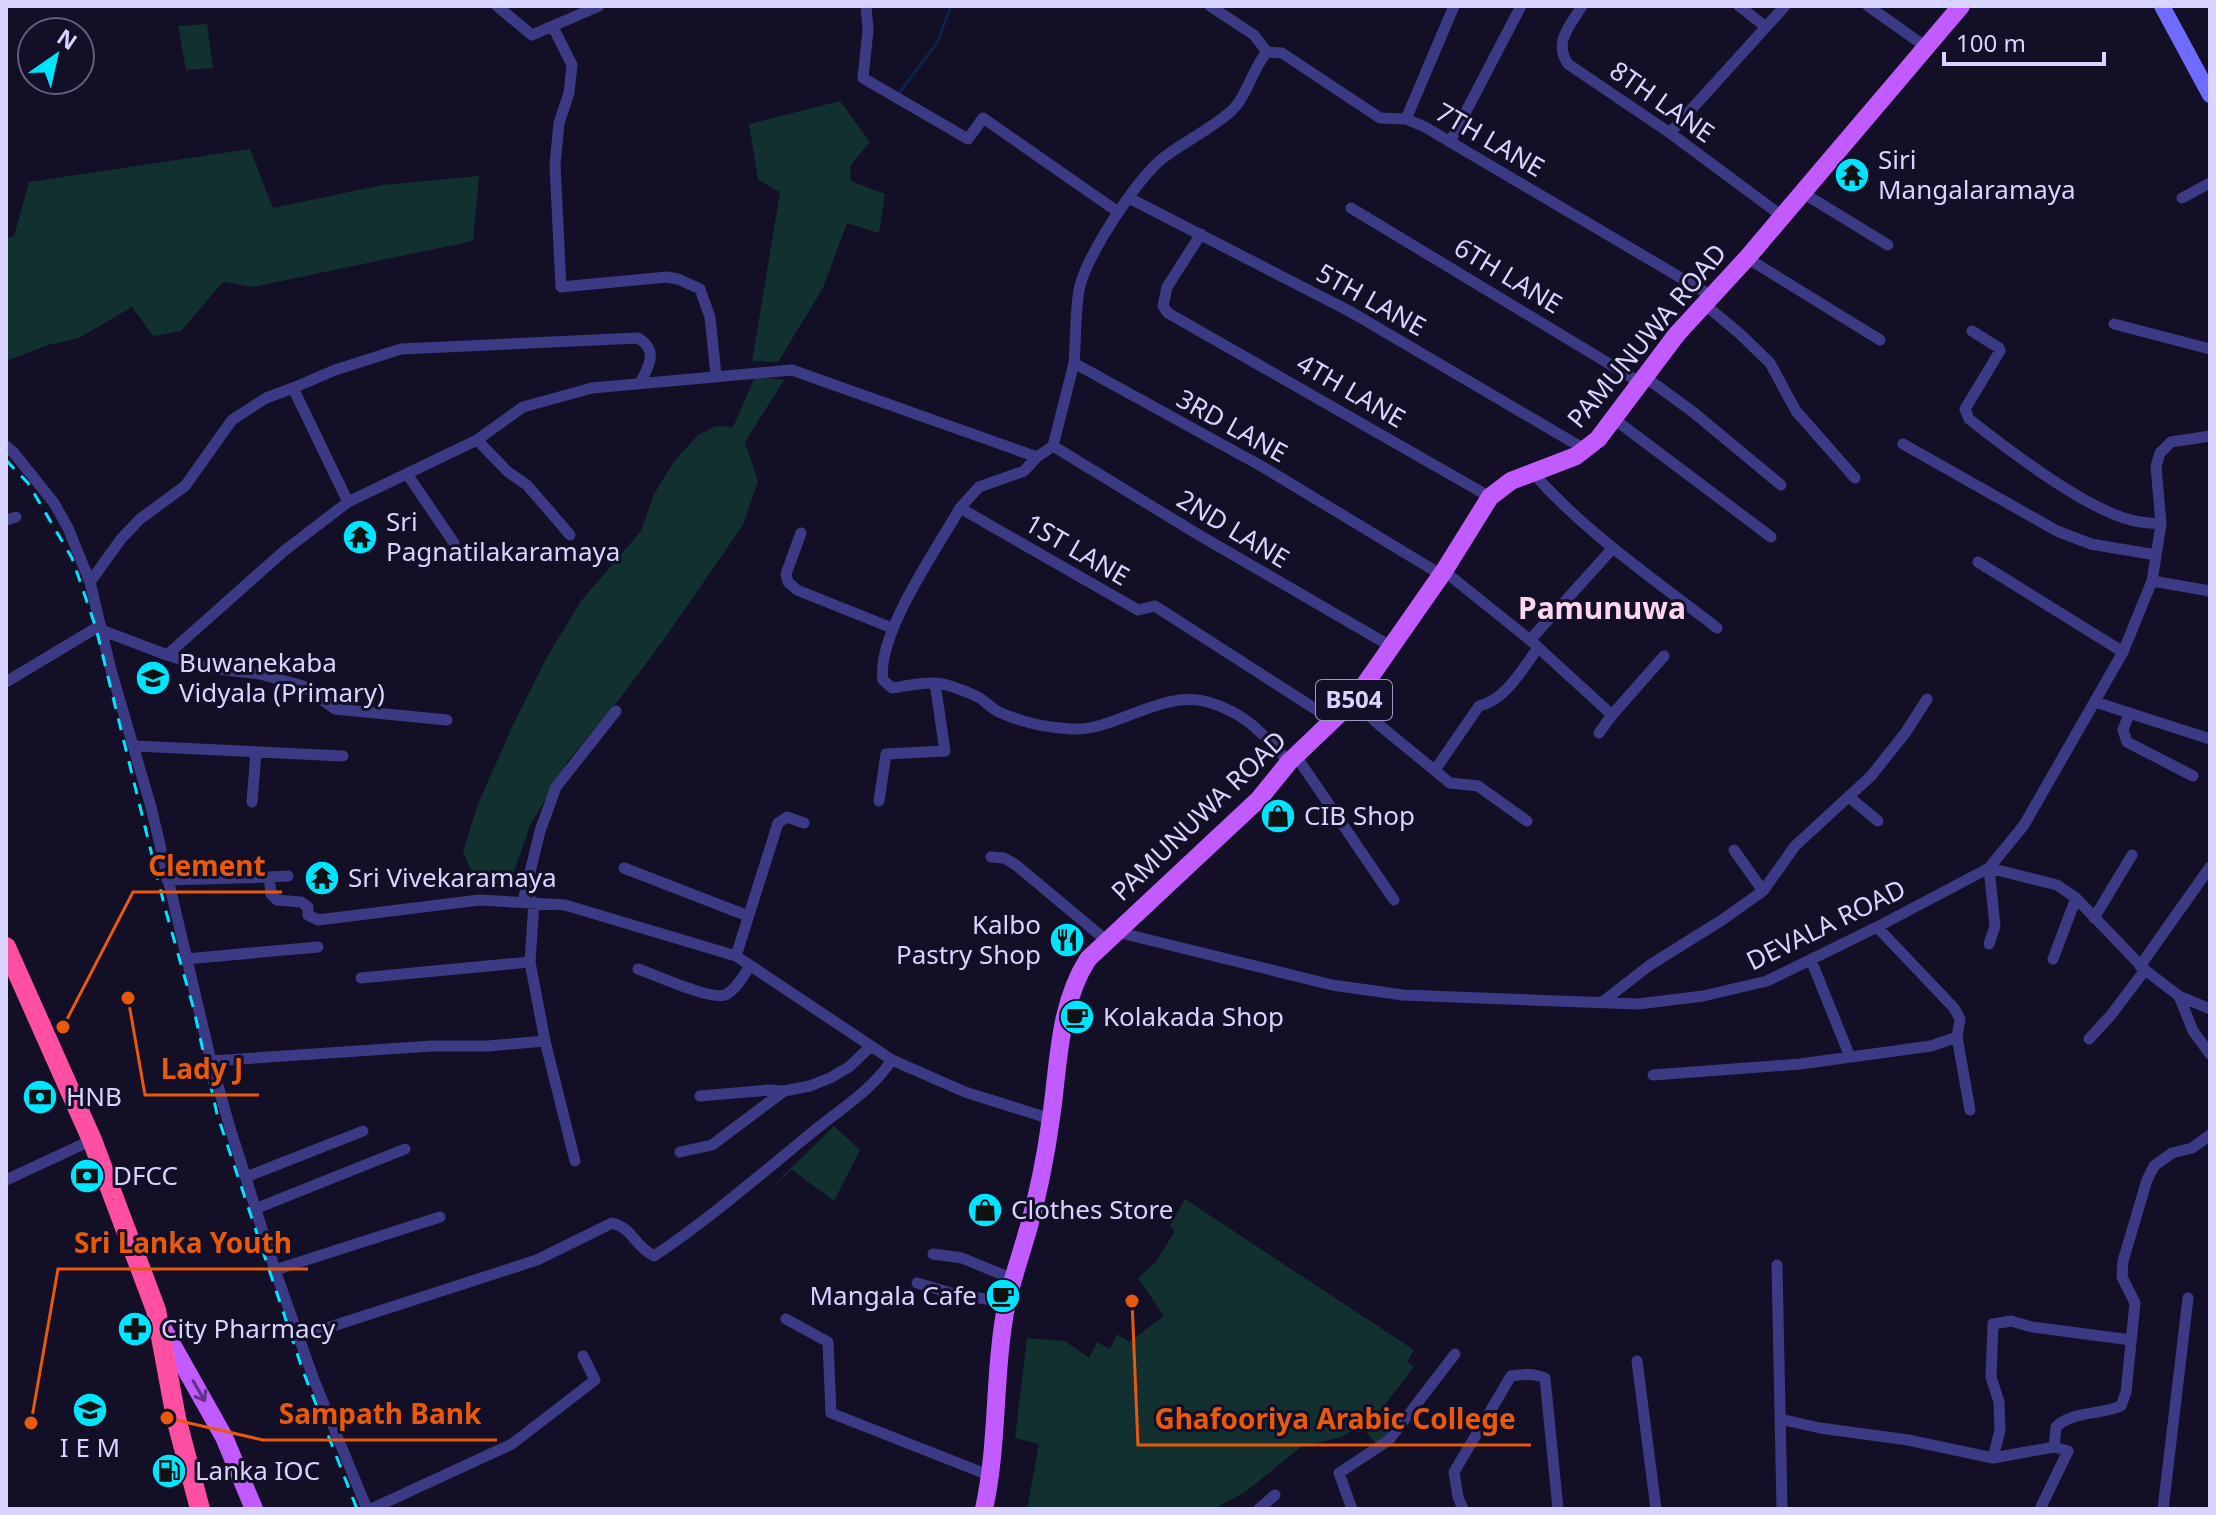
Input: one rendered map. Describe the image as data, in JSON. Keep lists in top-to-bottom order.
{
  "streets": {
    "main road": ["PAMUNUWA ROAD", "B504"],
    "street": [
      "8TH LANE",
      "7TH LANE",
      "6TH LANE",
      "5TH LANE",
      "4TH LANE",
      "3RD LANE",
      "2ND LANE",
      "1ST LANE",
      "DEVALA ROAD"
    ]
  },
  "crossings": [
    ["8TH LANE", "PAMUNUWA ROAD"],
    ["7TH LANE", "PAMUNUWA ROAD"],
    ["6TH LANE", "PAMUNUWA ROAD"],
    ["5TH LANE", "PAMUNUWA ROAD"],
    ["5TH LANE", "4TH LANE"],
    ["PAMUNUWA ROAD", "4TH LANE"],
    ["PAMUNUWA ROAD", "3RD LANE"],
    ["PAMUNUWA ROAD", "2ND LANE"],
    ["PAMUNUWA ROAD", "1ST LANE"],
    ["PAMUNUWA ROAD", "DEVALA ROAD"],
    ["2ND LANE", "1ST LANE"]
  ],
  "districts": ["Pamunuwa"],
  "places": {
    "temple": ["Siri Mangalaramaya", "Sri Pagnatilakaramaya", "Sri Vivekaramaya"],
    "school or university": ["Buwanekaba Vidyala (Primary)", "I E M"],
    "shop": ["CIB Shop", "Clothes Store"],
    "restaurant": ["Kalbo Pastry Shop"],
    "other": [
      "Lady J",
      "Clement",
      "Ghafooriya Arabic College",
      "Sampath Bank",
      "Sri Lanka Youth"
    ],
    "cafe": ["Kolakada Shop", "Mangala Cafe"],
    "bank": ["HNB", "DFCC"],
    "pharmacy": ["City Pharmacy"],
    "fuel station": ["Lanka IOC"]
  },
  "scale_bar": "100 m",
  "north": "top right"
}
